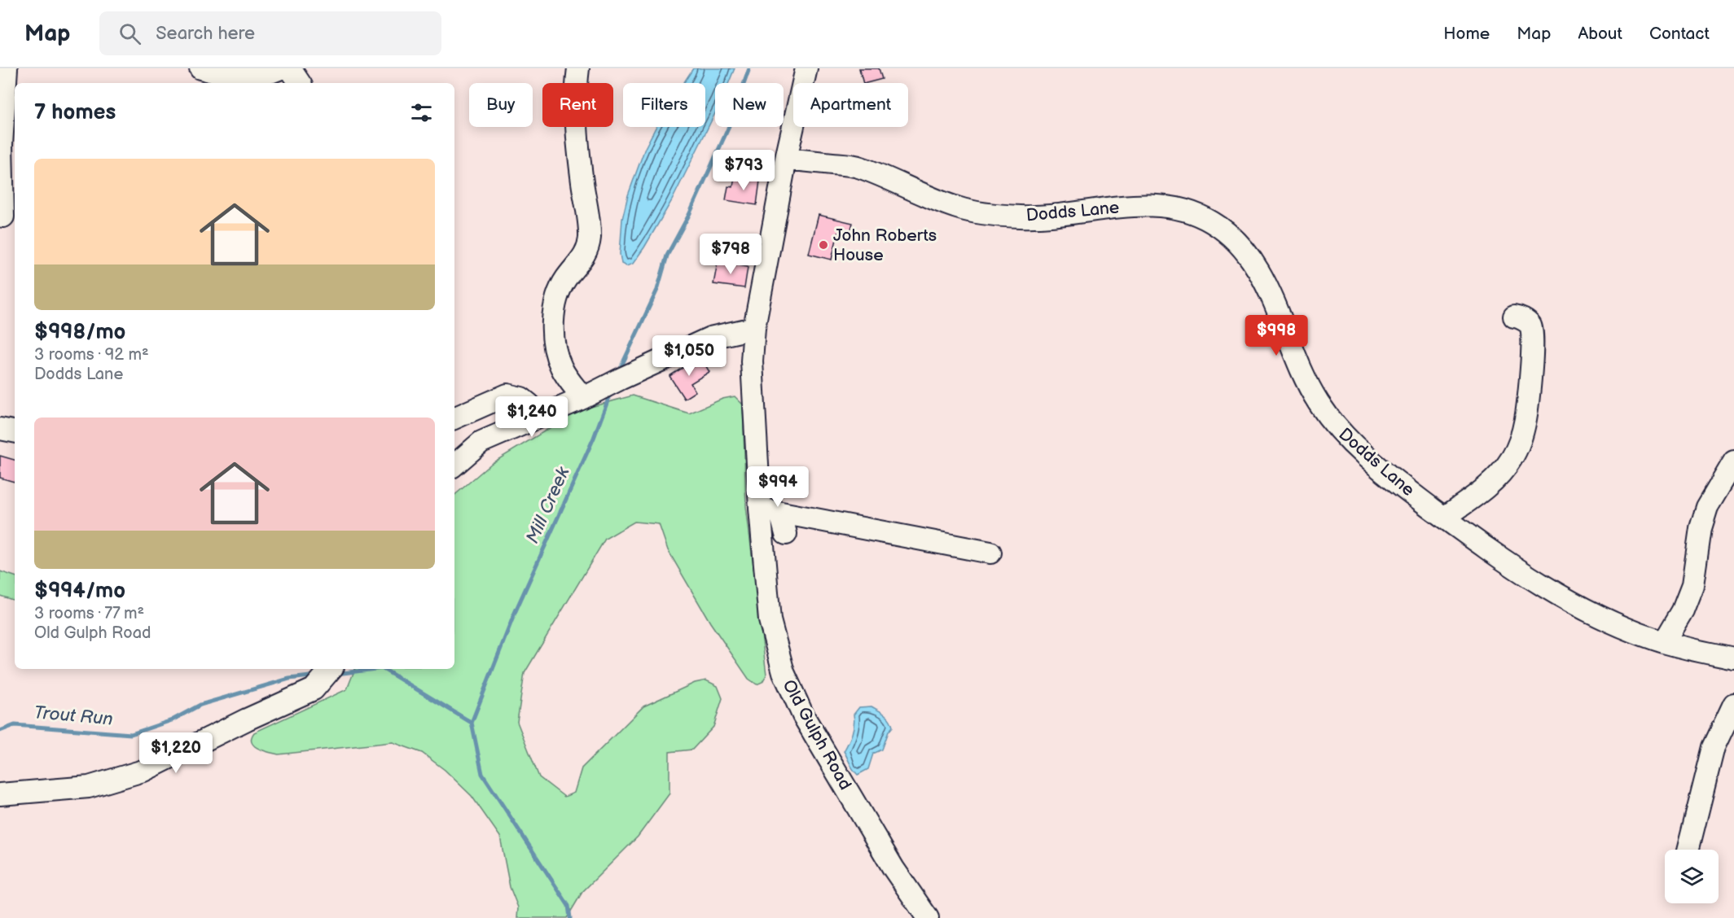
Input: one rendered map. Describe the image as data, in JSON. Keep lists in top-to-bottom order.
{
  "streets": {
    "street": ["Dodds Lane", "Old Gulph Road"]
  },
  "crossings": [
    ["Dodds Lane", "Old Gulph Road"]
  ],
  "water": ["Mill Creek", "Trout Run"],
  "places": ["John Roberts House"],
  "page": {
    "header": "Map",
    "search": "Search here",
    "nav": [
      "Home",
      "Map",
      "About",
      "Contact"
    ],
    "chip": [
      "Buy",
      "Rent",
      "Filters",
      "New",
      "Apartment"
    ],
    "heading": "7 homes",
    "list": [
      {
        "name": "$998/mo",
        "note": "3 rooms · 92 m² · Dodds Lane"
      },
      {
        "name": "$994/mo",
        "note": "3 rooms · 77 m² · Old Gulph Road"
      }
    ],
    "price": [
      "$793",
      "$798",
      "$998",
      "$1,050",
      "$1,240",
      "$994",
      "$1,220"
    ]
  }
}
